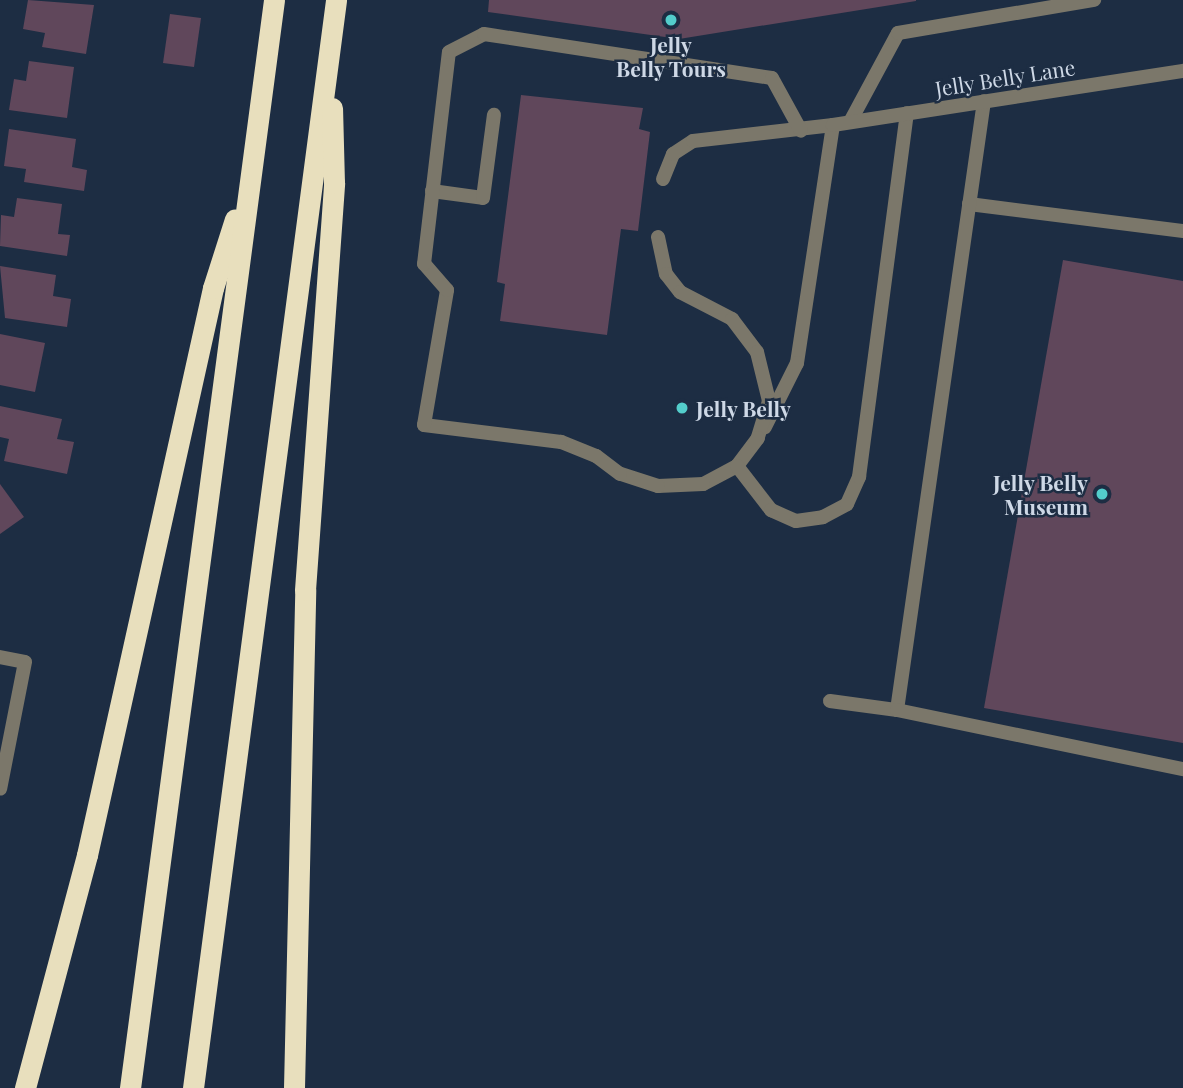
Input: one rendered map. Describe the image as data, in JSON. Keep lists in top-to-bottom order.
{
  "streets": {
    "street": ["Jelly Belly Lane"]
  },
  "places": ["Jelly Belly Tours", "Jelly Belly", "Jelly Belly Museum"]
}
